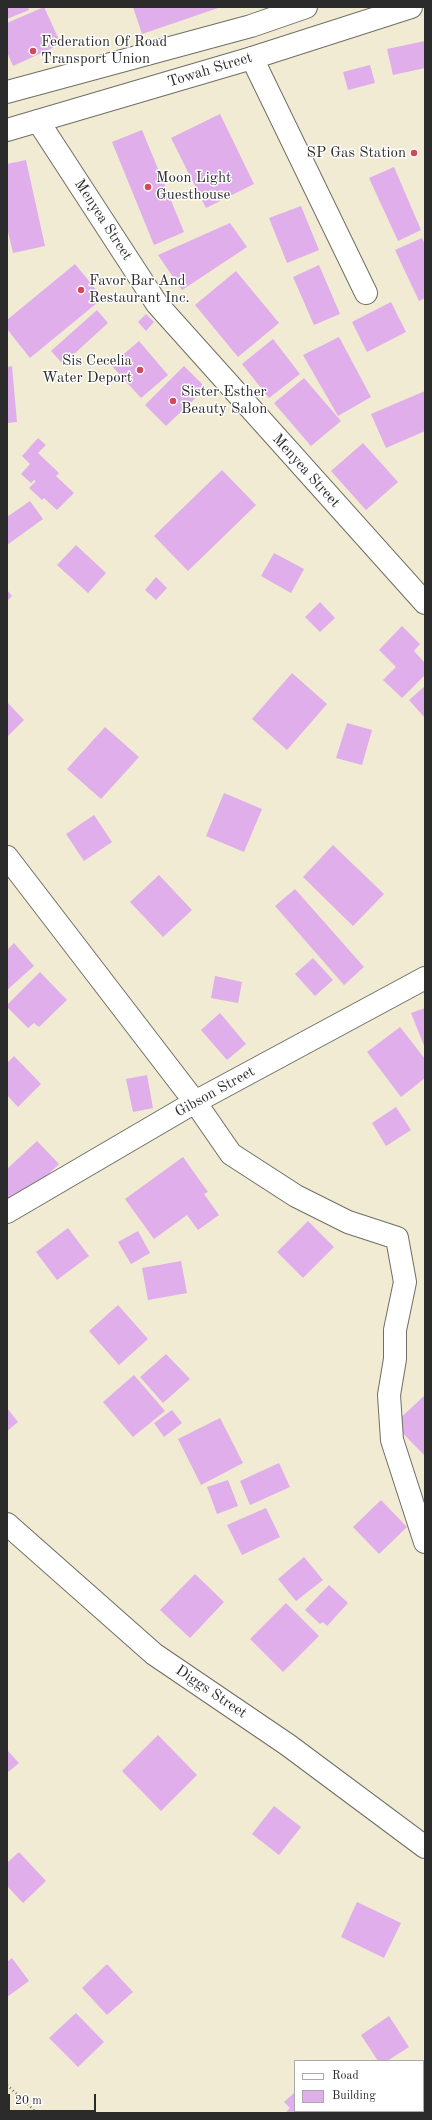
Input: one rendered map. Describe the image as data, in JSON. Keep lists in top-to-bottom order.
{
  "streets": {
    "street": [
      "Towah Street",
      "Menyea Street",
      "Gibson Street",
      "Diggs Street"
    ]
  },
  "crossings": [
    ["Towah Street", "Menyea Street"]
  ],
  "places": [
    "Federation Of Road Transport Union",
    "SP Gas Station",
    "Moon Light Guesthouse",
    "Favor Bar And Restaurant Inc.",
    "Sis Cecelia Water Deport",
    "Sister Esther Beauty Salon"
  ],
  "legend": ["Road", "Building"],
  "scale_bar": "20 m"
}
